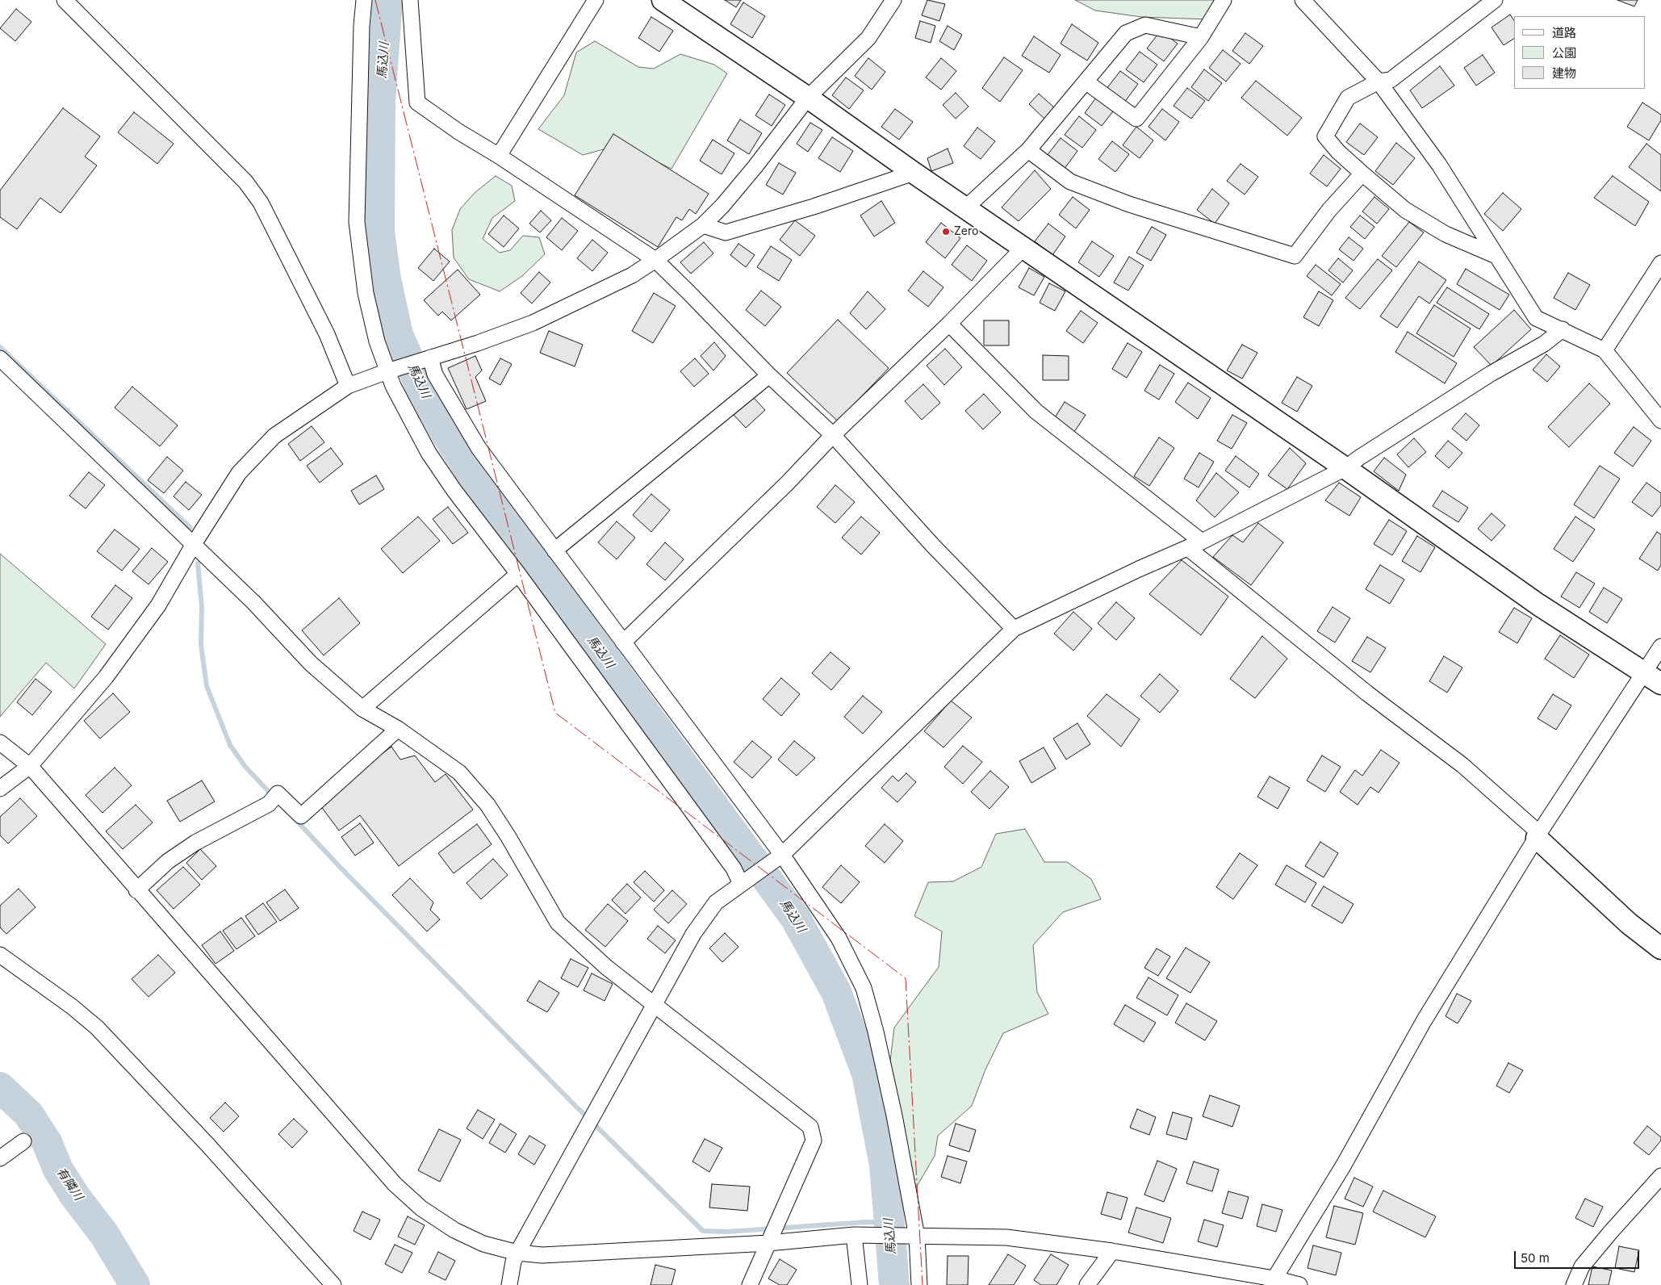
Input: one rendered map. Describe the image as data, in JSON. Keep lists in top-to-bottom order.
{
  "water": ["馬込川", "有隣川"],
  "places": ["Zero"],
  "legend": ["道路", "公園", "建物"],
  "scale_bar": "50 m"
}
